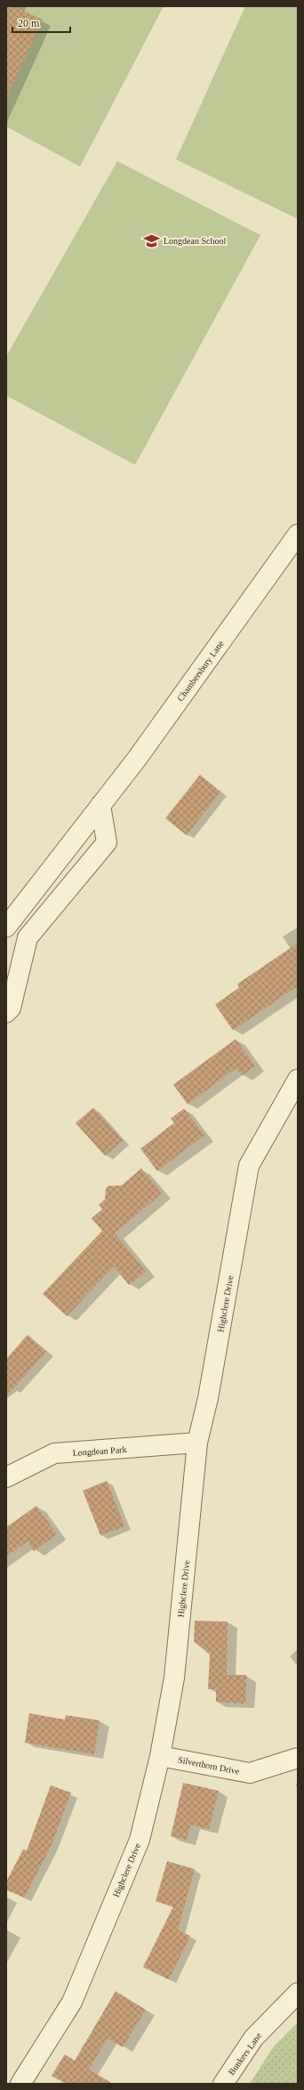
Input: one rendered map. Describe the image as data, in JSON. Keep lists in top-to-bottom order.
{
  "streets": {
    "street": [
      "Chambersbury Lane",
      "Highclere Drive",
      "Longdean Park",
      "Silverthorn Drive",
      "Bunkers Lane"
    ]
  },
  "crossings": [
    ["Highclere Drive", "Longdean Park"],
    ["Highclere Drive", "Silverthorn Drive"]
  ],
  "places": {
    "school or university": ["Longdean School"]
  },
  "scale_bar": "20 m"
}
